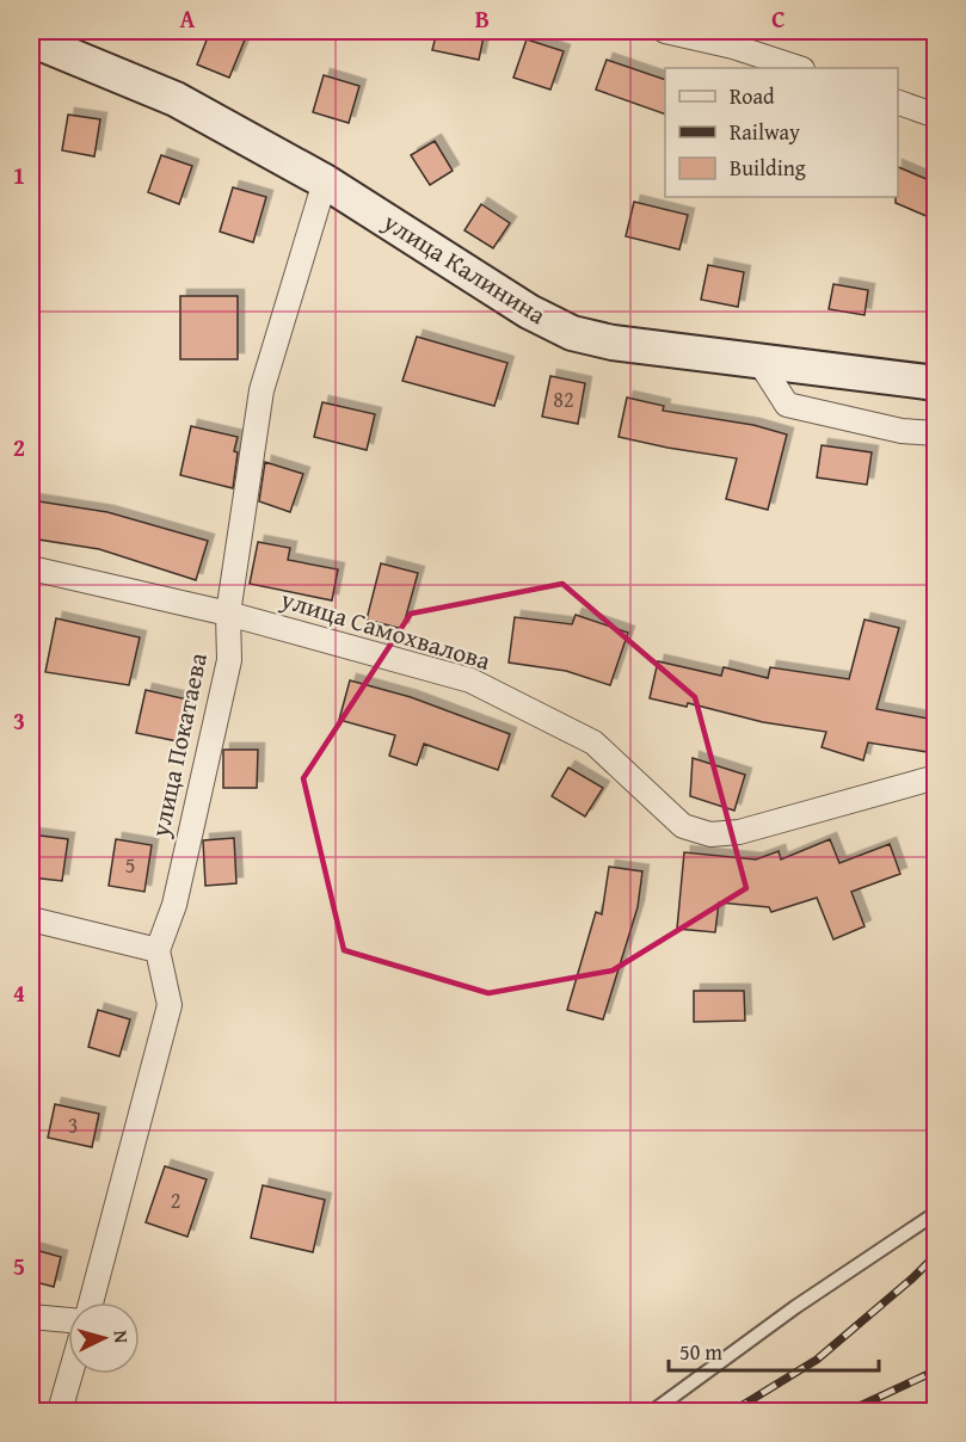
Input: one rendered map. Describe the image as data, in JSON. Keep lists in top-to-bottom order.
{
  "streets": {
    "main road": ["улица Калинина"],
    "street": ["улица Самохвалова", "улица Покатаева"]
  },
  "crossings": [
    ["улица Калинина", "улица Покатаева"],
    ["улица Самохвалова", "улица Покатаева"]
  ],
  "house_numbers": [
    "82",
    "5",
    "3",
    "2"
  ],
  "legend": ["Road", "Railway", "Building"],
  "scale_bar": "50 m",
  "north": "right",
  "grid": {
    "columns": ["A", "B", "C"],
    "rows": [
      "1",
      "2",
      "3",
      "4",
      "5"
    ]
  }
}
